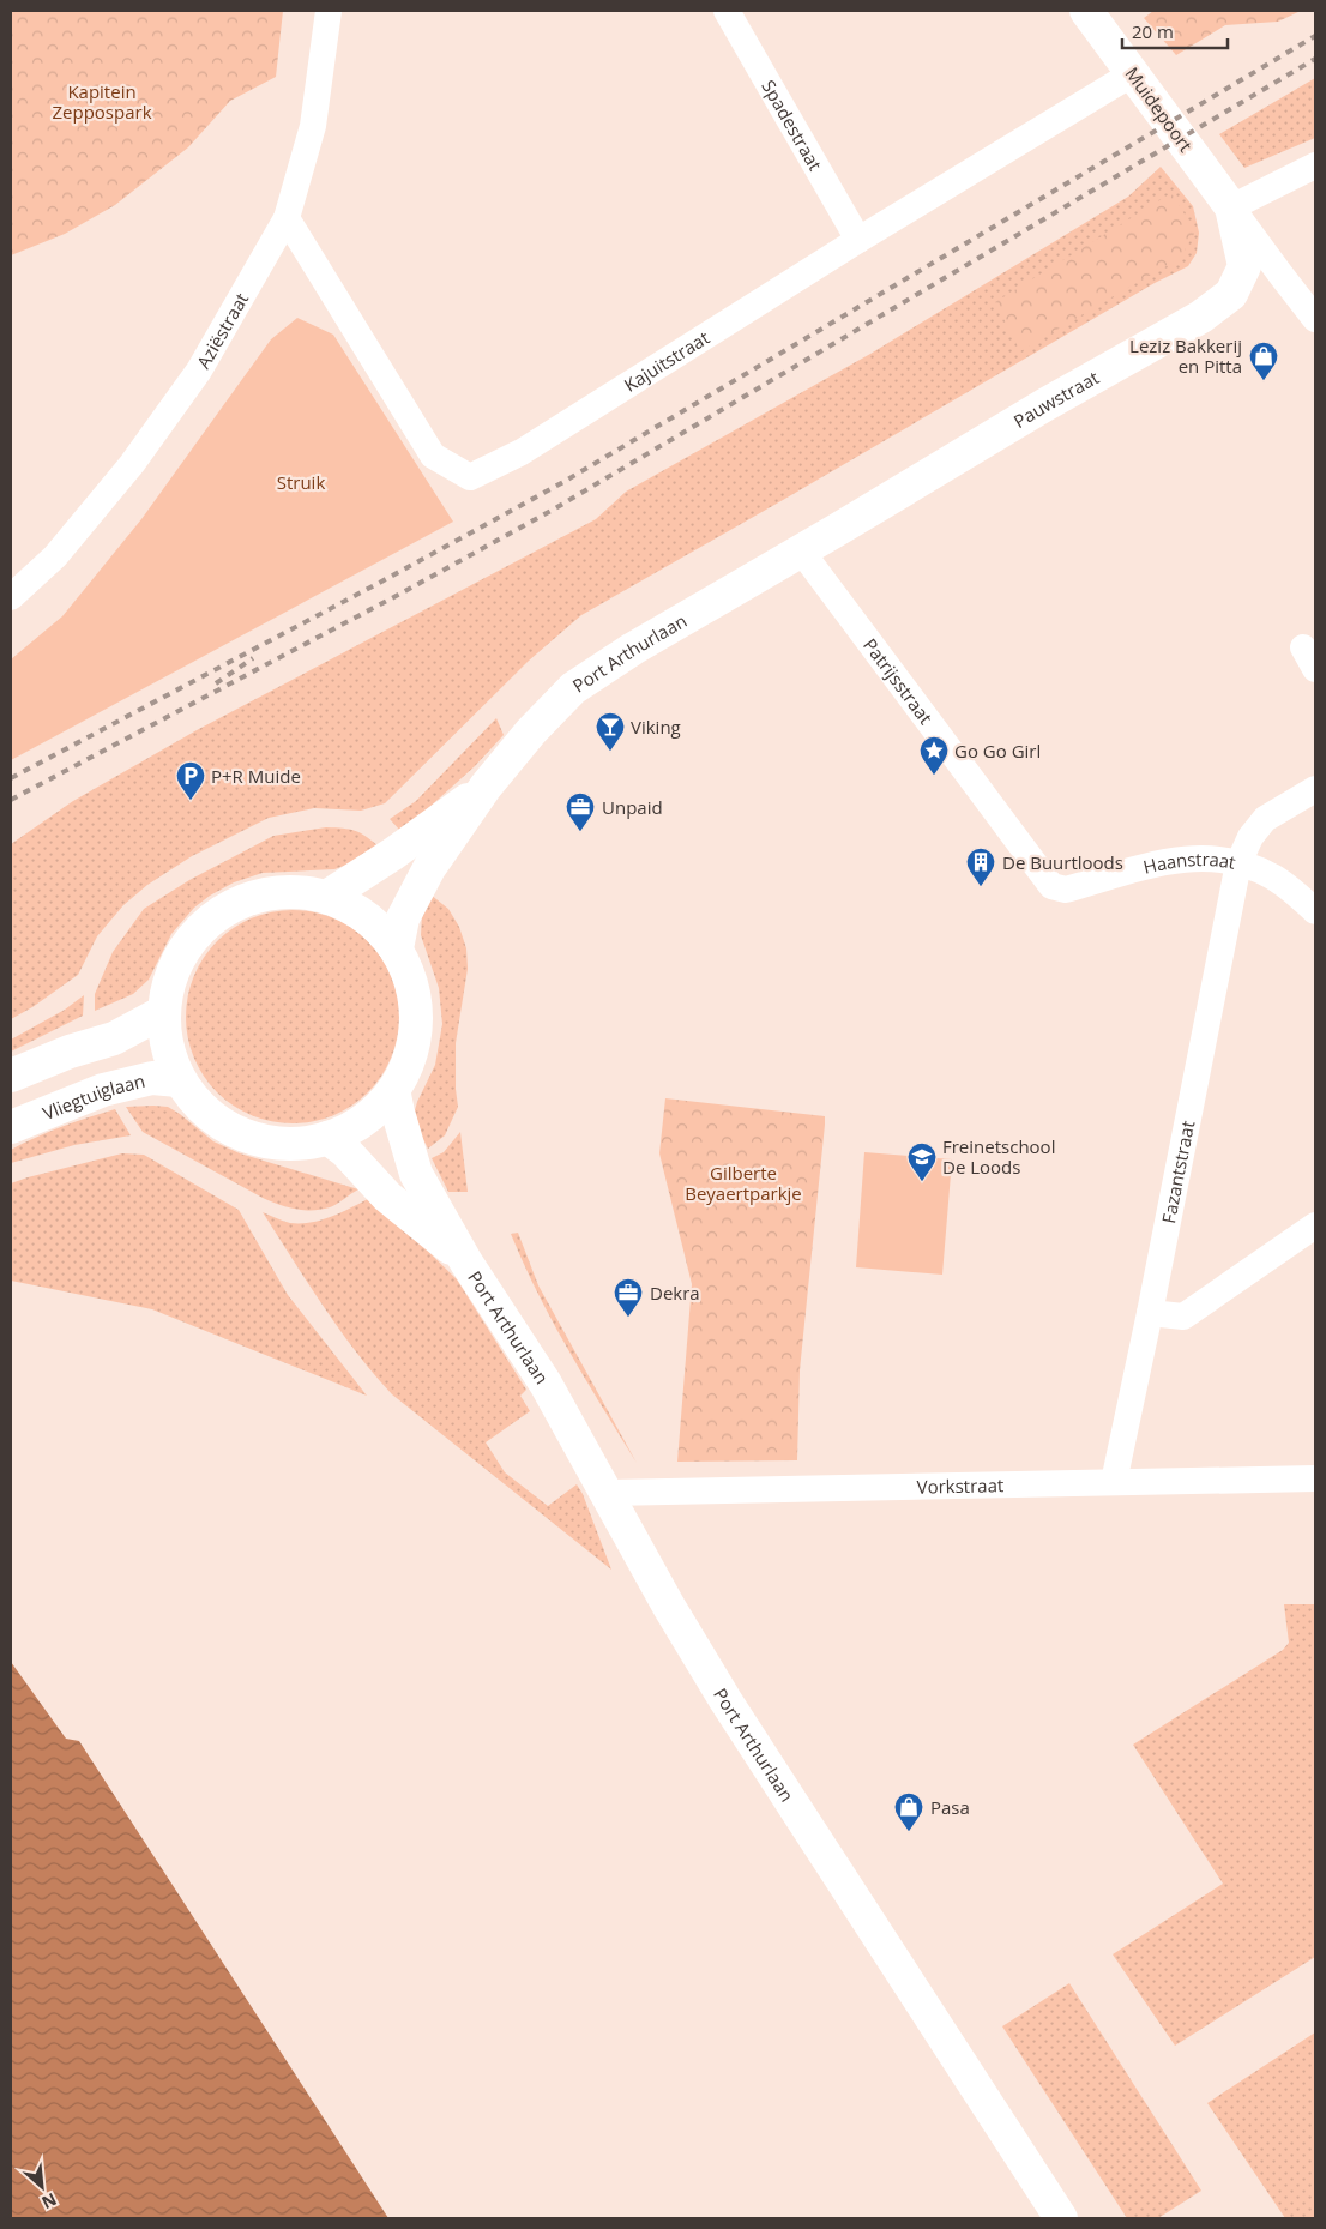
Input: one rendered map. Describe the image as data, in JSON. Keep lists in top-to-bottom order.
{
  "streets": {
    "main road": [
      "Muidepoort",
      "Pauwstraat",
      "Port Arthurlaan",
      "Vliegtuiglaan"
    ],
    "street": [
      "Spadestraat",
      "Aziëstraat",
      "Kajuitstraat",
      "Patrijsstraat",
      "Haanstraat",
      "Fazantstraat",
      "Vorkstraat"
    ]
  },
  "crossings": [
    ["Muidepoort", "Kajuitstraat"],
    ["Muidepoort", "Pauwstraat"],
    ["Spadestraat", "Kajuitstraat"],
    ["Aziëstraat", "Kajuitstraat"],
    ["Pauwstraat", "Port Arthurlaan"],
    ["Pauwstraat", "Patrijsstraat"],
    ["Port Arthurlaan", "Patrijsstraat"],
    ["Port Arthurlaan", "Vorkstraat"],
    ["Patrijsstraat", "Haanstraat"],
    ["Haanstraat", "Fazantstraat"],
    ["Fazantstraat", "Vorkstraat"]
  ],
  "parks": ["Kapitein Zeppospark", "Struik", "Gilberte Beyaertparkje"],
  "places": {
    "shop": ["Leziz Bakkerij en Pitta", "Pasa"],
    "bar": ["Viking"],
    "place": ["Go Go Girl"],
    "parking": ["P+R Muide"],
    "office": ["Unpaid", "Dekra"],
    "building": ["De Buurtloods"],
    "school or university": ["Freinetschool De Loods"]
  },
  "scale_bar": "20 m",
  "north": "bottom right"
}
